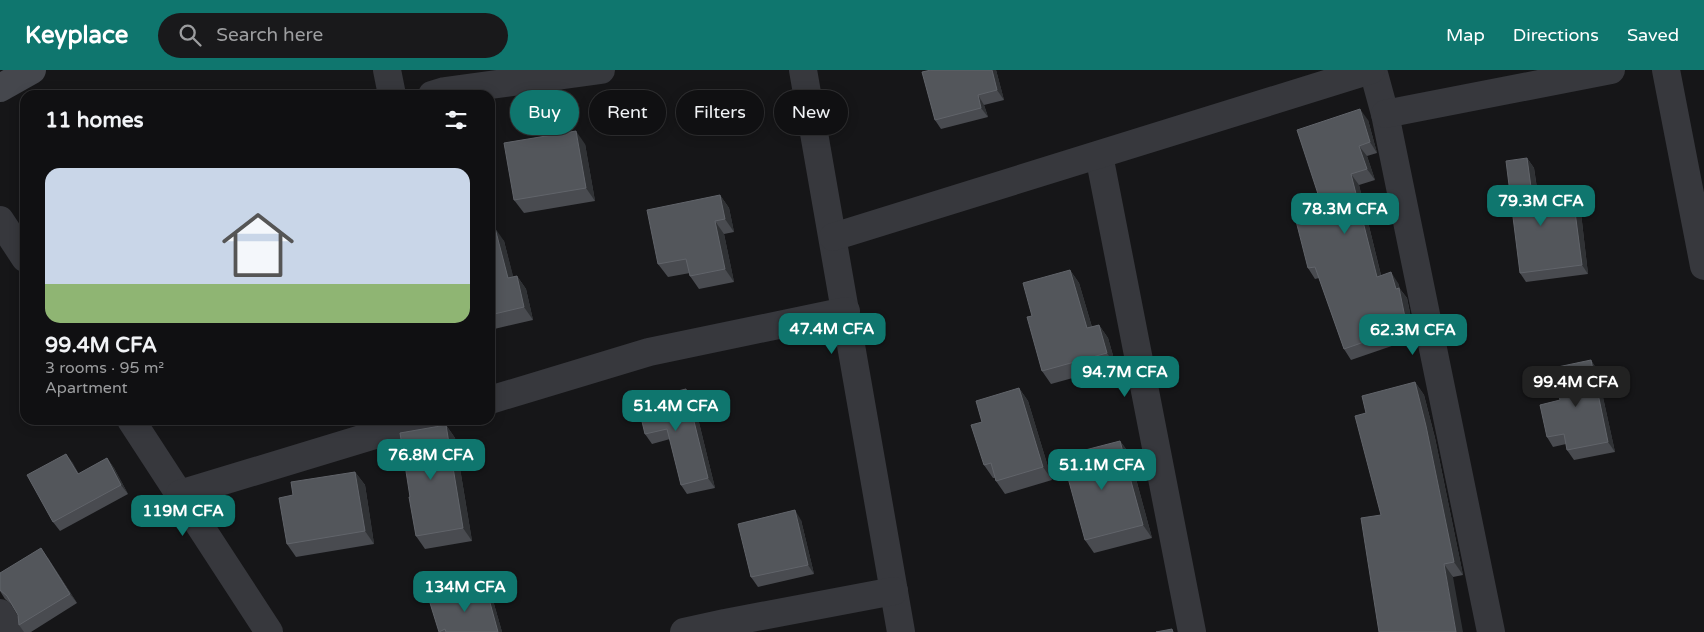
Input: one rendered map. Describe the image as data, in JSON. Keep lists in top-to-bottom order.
{
  "page": {
    "header": "Keyplace",
    "search": "Search here",
    "nav": ["Map", "Directions", "Saved"],
    "chip": [
      "Buy",
      "Rent",
      "Filters",
      "New"
    ],
    "heading": "11 homes",
    "list": [
      {
        "name": "99.4M CFA",
        "note": "3 rooms · 95 m² · Apartment"
      }
    ],
    "price": [
      "79.3M CFA",
      "78.3M CFA",
      "47.4M CFA",
      "62.3M CFA",
      "94.7M CFA",
      "99.4M CFA",
      "51.4M CFA",
      "76.8M CFA",
      "51.1M CFA",
      "119M CFA",
      "134M CFA"
    ]
  }
}
